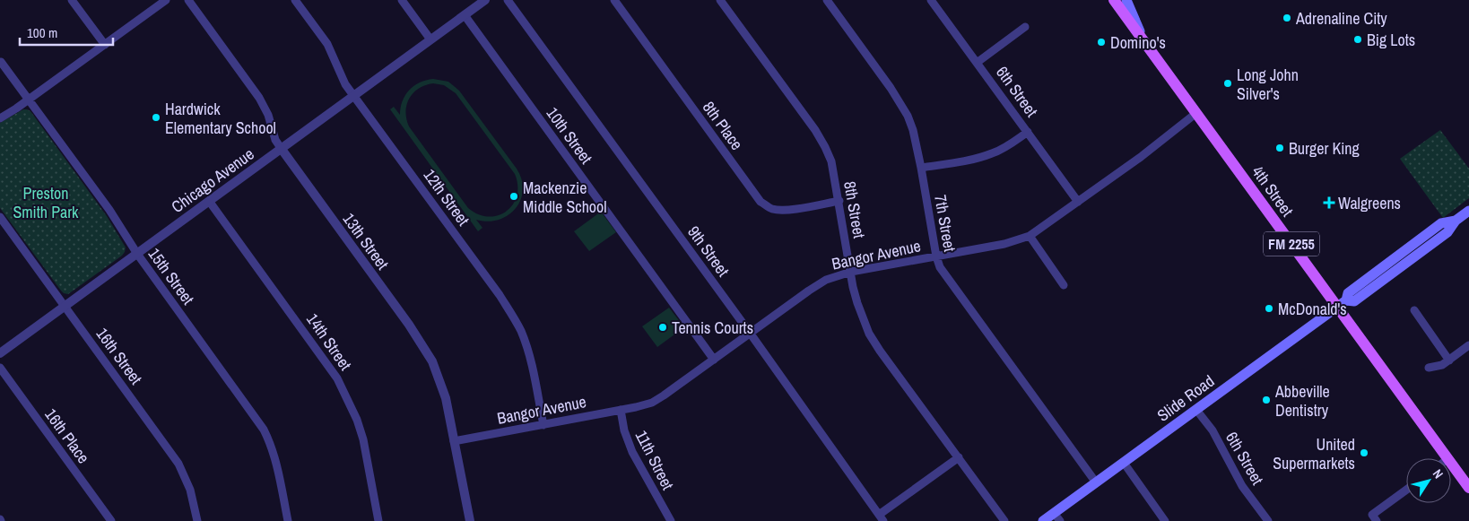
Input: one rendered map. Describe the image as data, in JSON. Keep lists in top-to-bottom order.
{
  "streets": {
    "main road": ["4th Street", "FM 2255", "Slide Road"],
    "street": [
      "6th Street",
      "8th Place",
      "10th Street",
      "Chicago Avenue",
      "12th Street",
      "8th Street",
      "7th Street",
      "13th Street",
      "9th Street",
      "Bangor Avenue",
      "15th Street",
      "14th Street",
      "16th Street",
      "16th Place",
      "11th Street"
    ]
  },
  "crossings": [
    ["6th Street", "Bangor Avenue"],
    ["6th Street", "Slide Road"],
    ["8th Place", "8th Street"],
    ["10th Street", "Chicago Avenue"],
    ["10th Street", "Bangor Avenue"],
    ["Chicago Avenue", "12th Street"],
    ["Chicago Avenue", "13th Street"],
    ["Chicago Avenue", "15th Street"],
    ["Chicago Avenue", "14th Street"],
    ["Chicago Avenue", "16th Street"],
    ["4th Street", "Bangor Avenue"],
    ["4th Street", "Slide Road"],
    ["12th Street", "Bangor Avenue"],
    ["8th Street", "Bangor Avenue"],
    ["7th Street", "Bangor Avenue"],
    ["7th Street", "Slide Road"],
    ["13th Street", "Bangor Avenue"],
    ["9th Street", "Bangor Avenue"],
    ["Bangor Avenue", "11th Street"]
  ],
  "parks": ["Preston Smith Park"],
  "places": {
    "other": [
      "Adrenaline City",
      "Big Lots",
      "Domino's",
      "Long John Silver's",
      "Hardwick Elementary School",
      "Burger King",
      "Mackenzie Middle School",
      "McDonald's",
      "Tennis Courts",
      "Abbeville Dentistry",
      "United Supermarkets"
    ],
    "health": ["Walgreens"]
  },
  "scale_bar": "100 m",
  "north": "top right"
}
